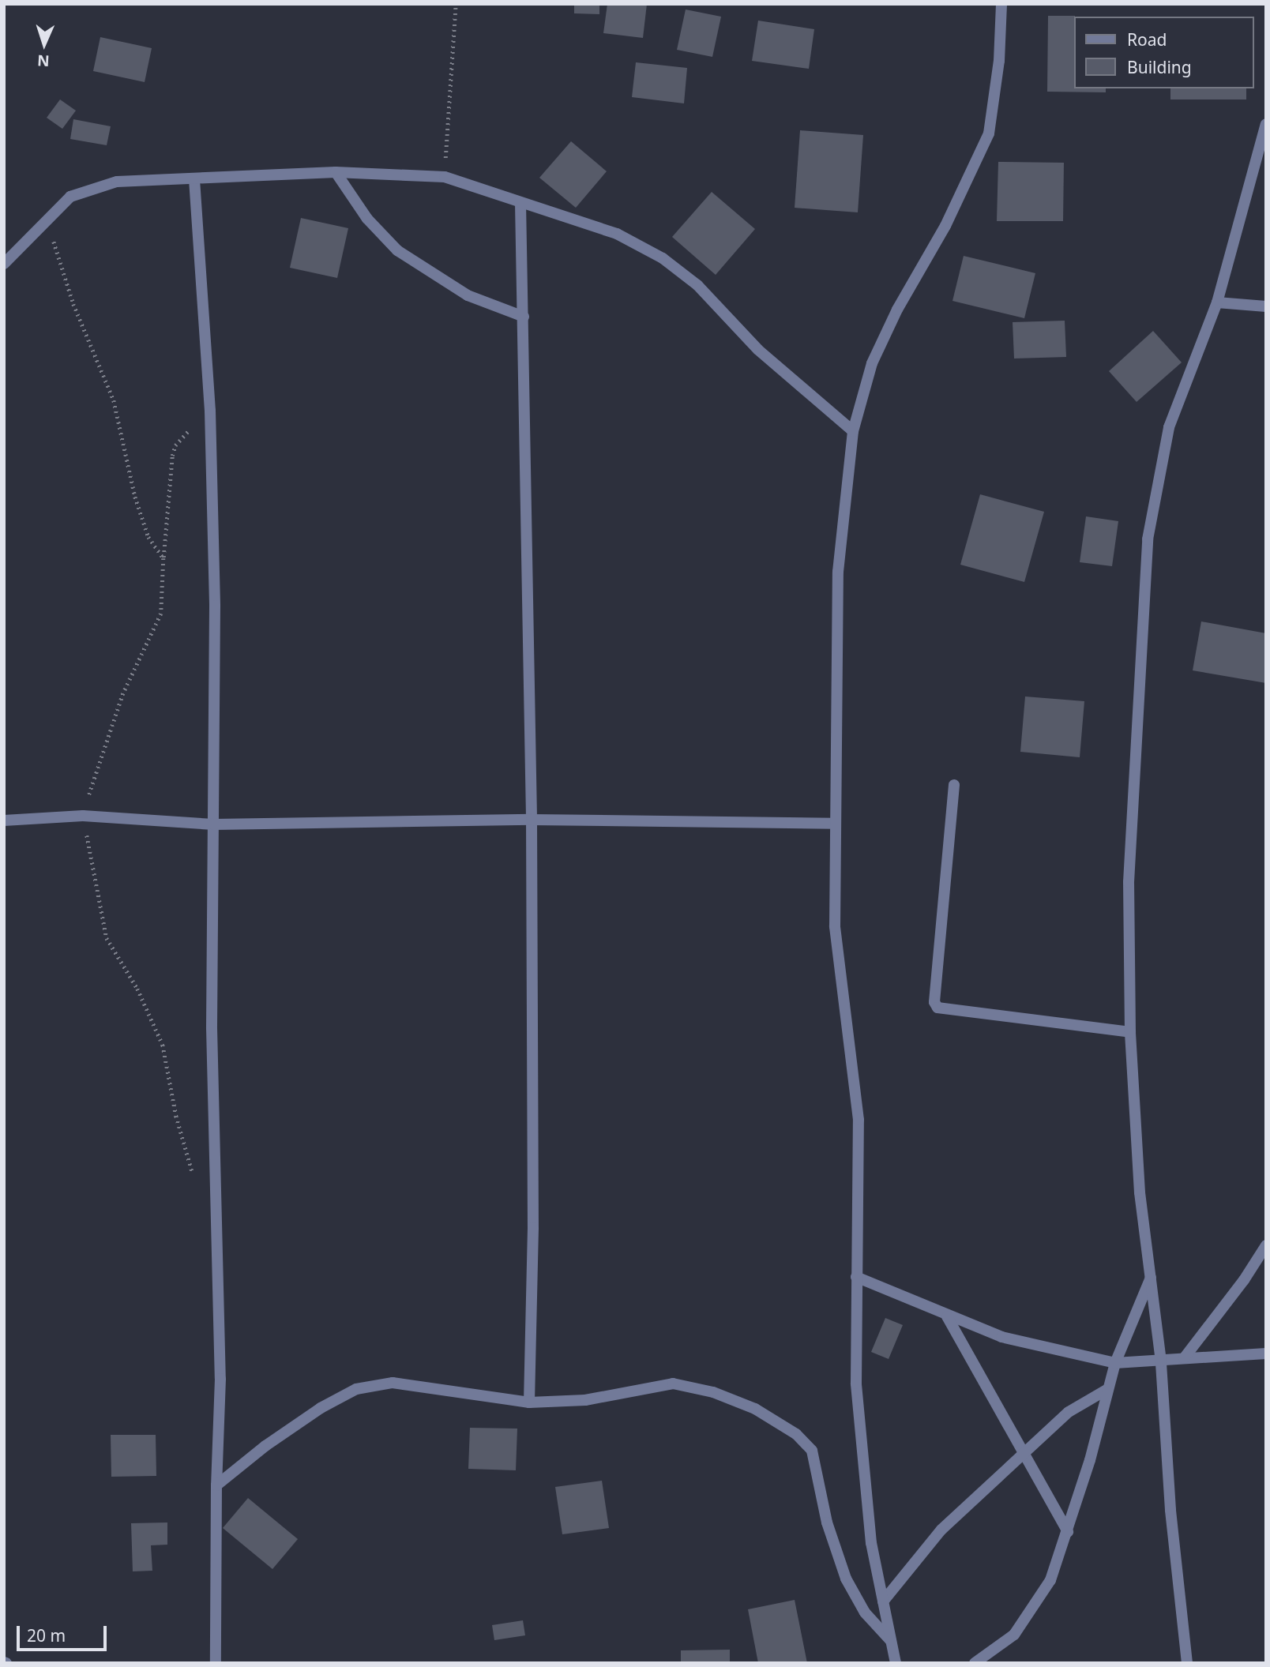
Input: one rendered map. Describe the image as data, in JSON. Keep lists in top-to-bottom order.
{
  "legend": ["Road", "Building"],
  "scale_bar": "20 m",
  "north": "bottom"
}
